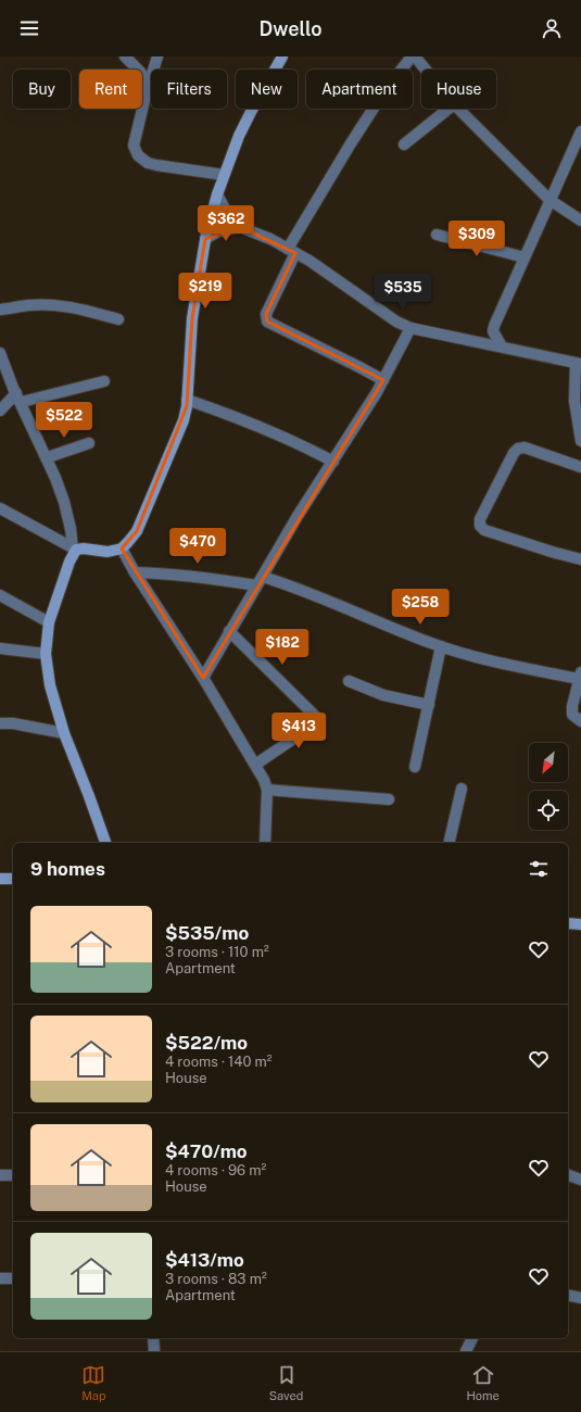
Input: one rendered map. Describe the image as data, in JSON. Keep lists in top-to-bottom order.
{
  "north": "bottom left",
  "page": {
    "header": "Dwello",
    "chip": [
      "Buy",
      "Rent",
      "Filters",
      "New",
      "Apartment",
      "House"
    ],
    "price": [
      "$362",
      "$309",
      "$219",
      "$535",
      "$522",
      "$470",
      "$258",
      "$182",
      "$413"
    ],
    "heading": "9 homes",
    "list": [
      {
        "name": "$535/mo",
        "note": "3 rooms · 110 m² · Apartment"
      },
      {
        "name": "$522/mo",
        "note": "4 rooms · 140 m² · House"
      },
      {
        "name": "$470/mo",
        "note": "4 rooms · 96 m² · House"
      },
      {
        "name": "$413/mo",
        "note": "3 rooms · 83 m² · Apartment"
      }
    ],
    "tabs": ["Map", "Saved", "Home"]
  }
}
